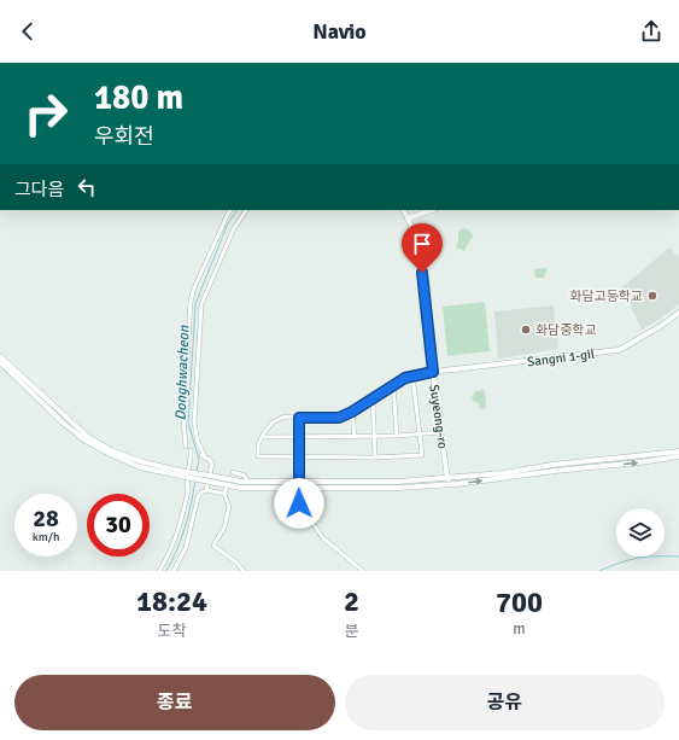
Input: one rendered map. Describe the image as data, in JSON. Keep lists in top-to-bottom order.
{
  "streets": {
    "main road": ["Sangni 1-gil", "Suyeong-ro"]
  },
  "crossings": [
    ["Sangni 1-gil", "Suyeong-ro"]
  ],
  "water": ["Donghwacheon"],
  "places": ["화담고등학교", "화담중학교"],
  "page": {
    "header": "Navio",
    "turn": ["180 m", "우회전"],
    "then": "그다음",
    "speed": "28 km/h",
    "limit": "30",
    "eta": [
      "18:24",
      "도착",
      "2",
      "분",
      "700",
      "m"
    ],
    "buttons": ["종료", "공유"]
  }
}
